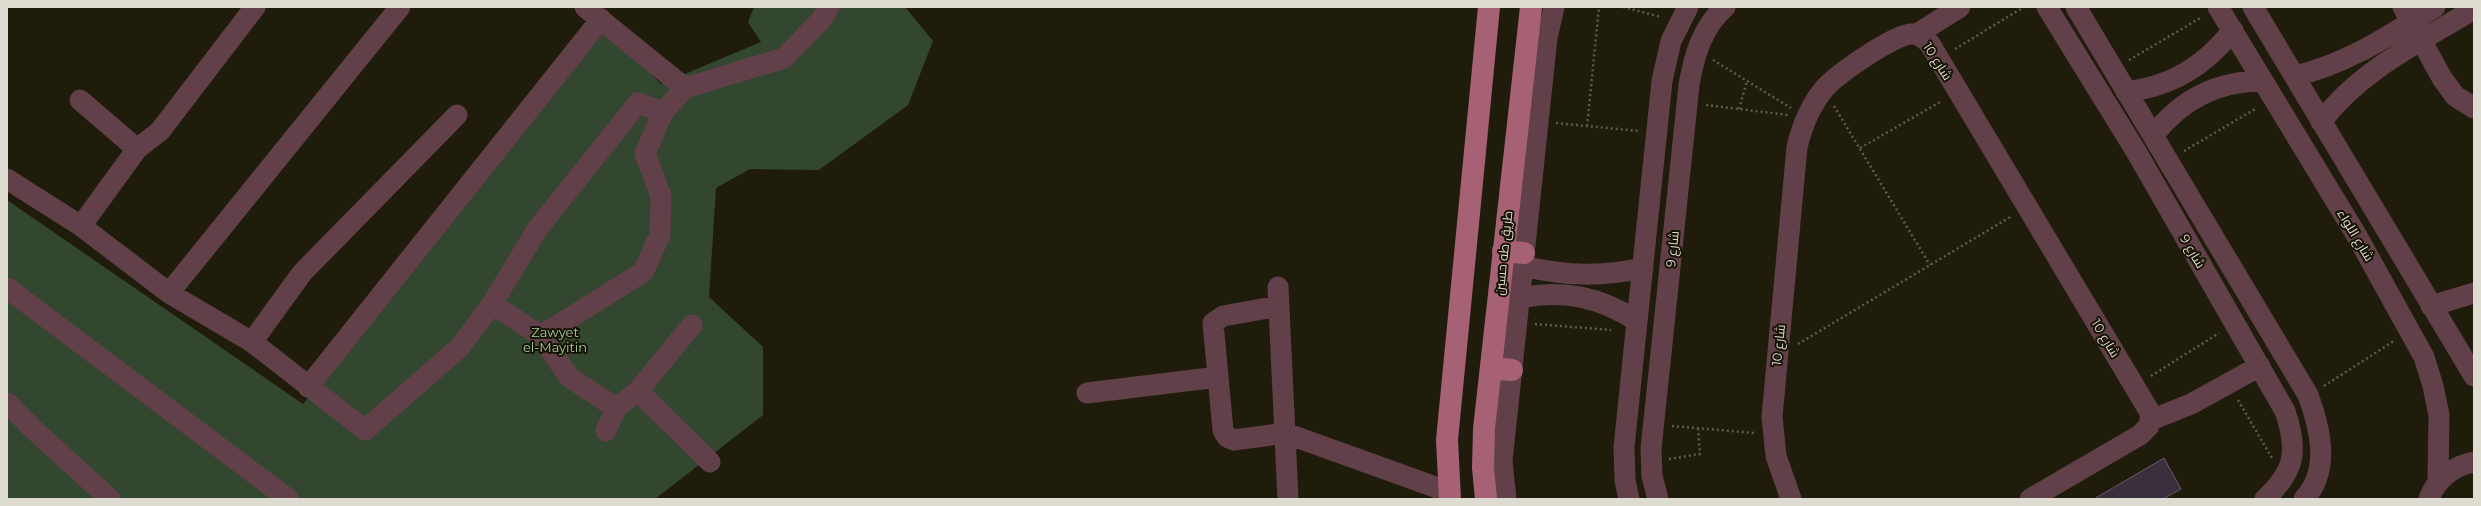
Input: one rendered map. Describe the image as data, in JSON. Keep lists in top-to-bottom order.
{
  "streets": {
    "main road": ["طريق طه حسين"],
    "street": ["شارع 10", "شارع اللواء", "شارع 9"]
  },
  "parks": ["Zawyet el-Mayitin"]
}
